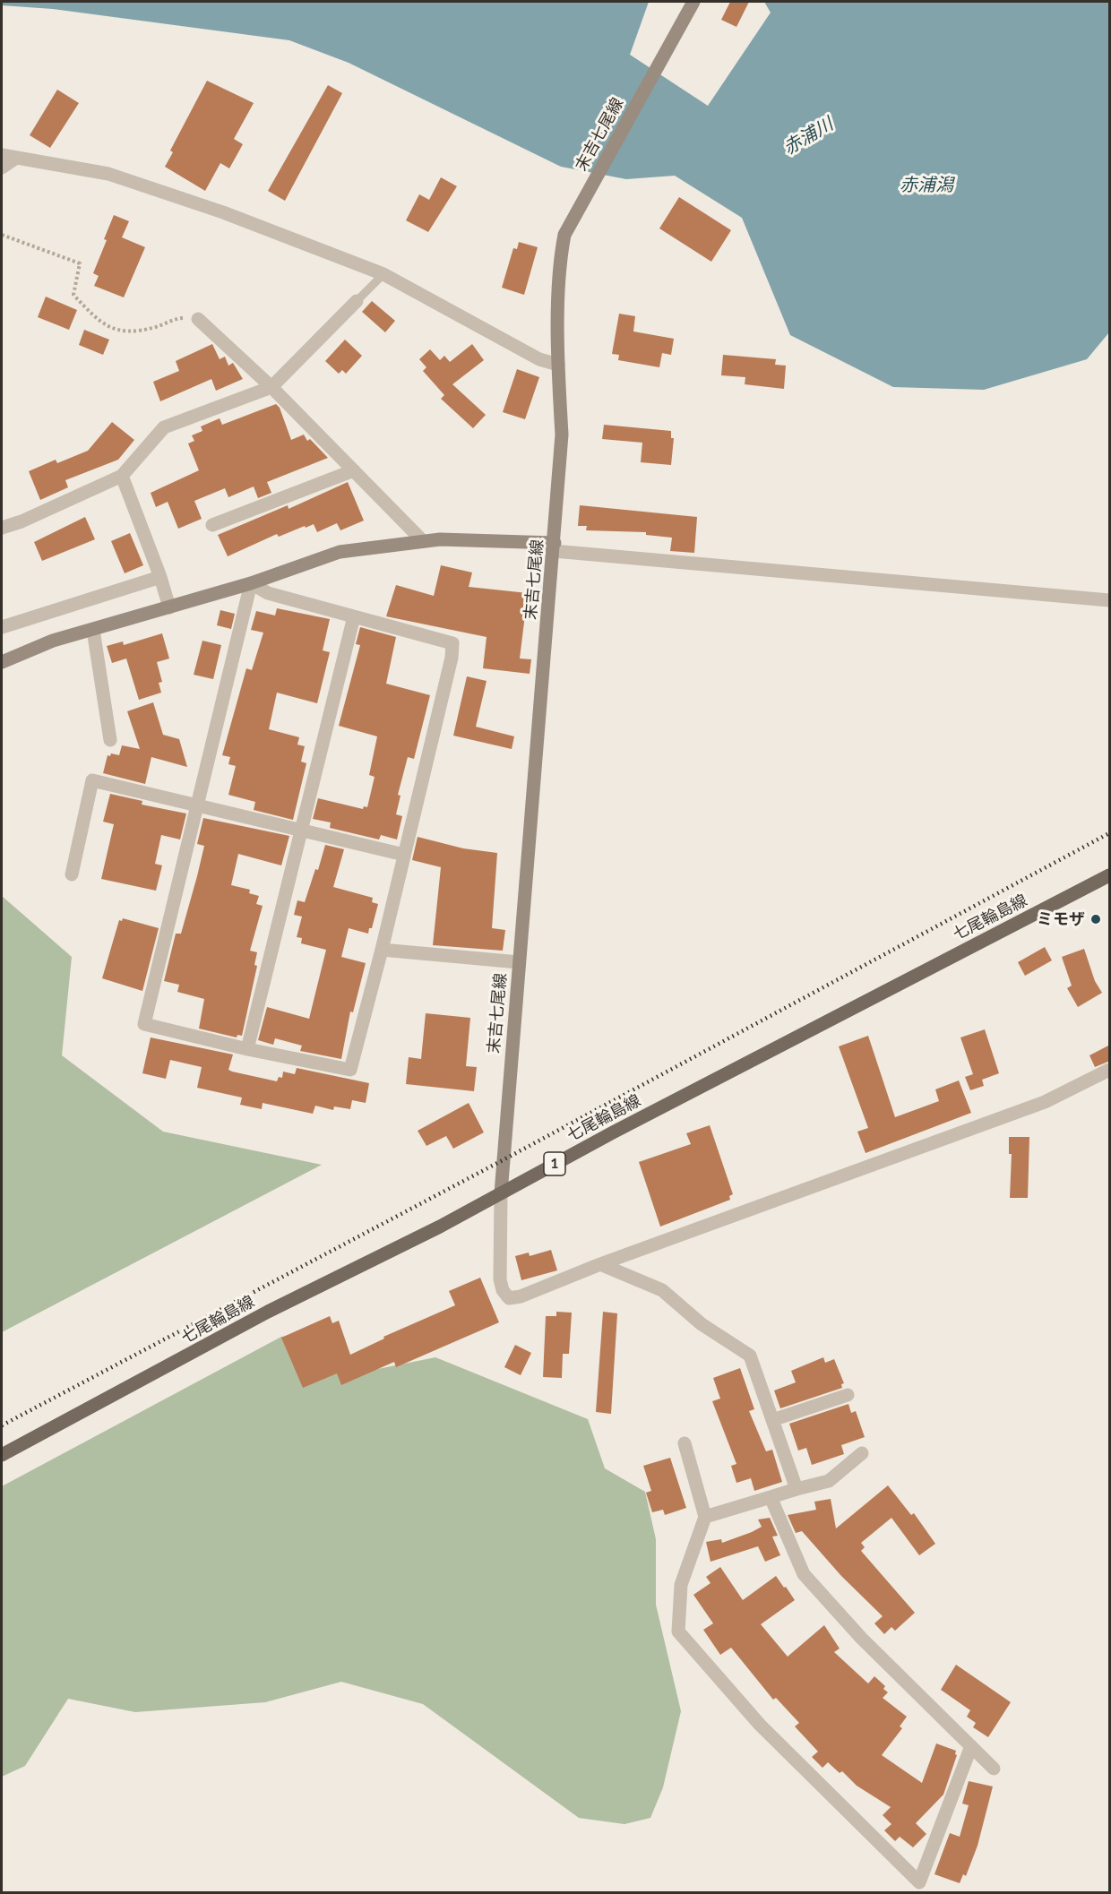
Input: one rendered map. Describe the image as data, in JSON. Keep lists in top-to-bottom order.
{
  "streets": {
    "main road": ["末吉七尾線", "七尾輪島線", "1"]
  },
  "crossings": [
    ["末吉七尾線", "七尾輪島線"]
  ],
  "water": ["赤浦川", "赤浦潟"],
  "places": ["ミモザ"]
}
